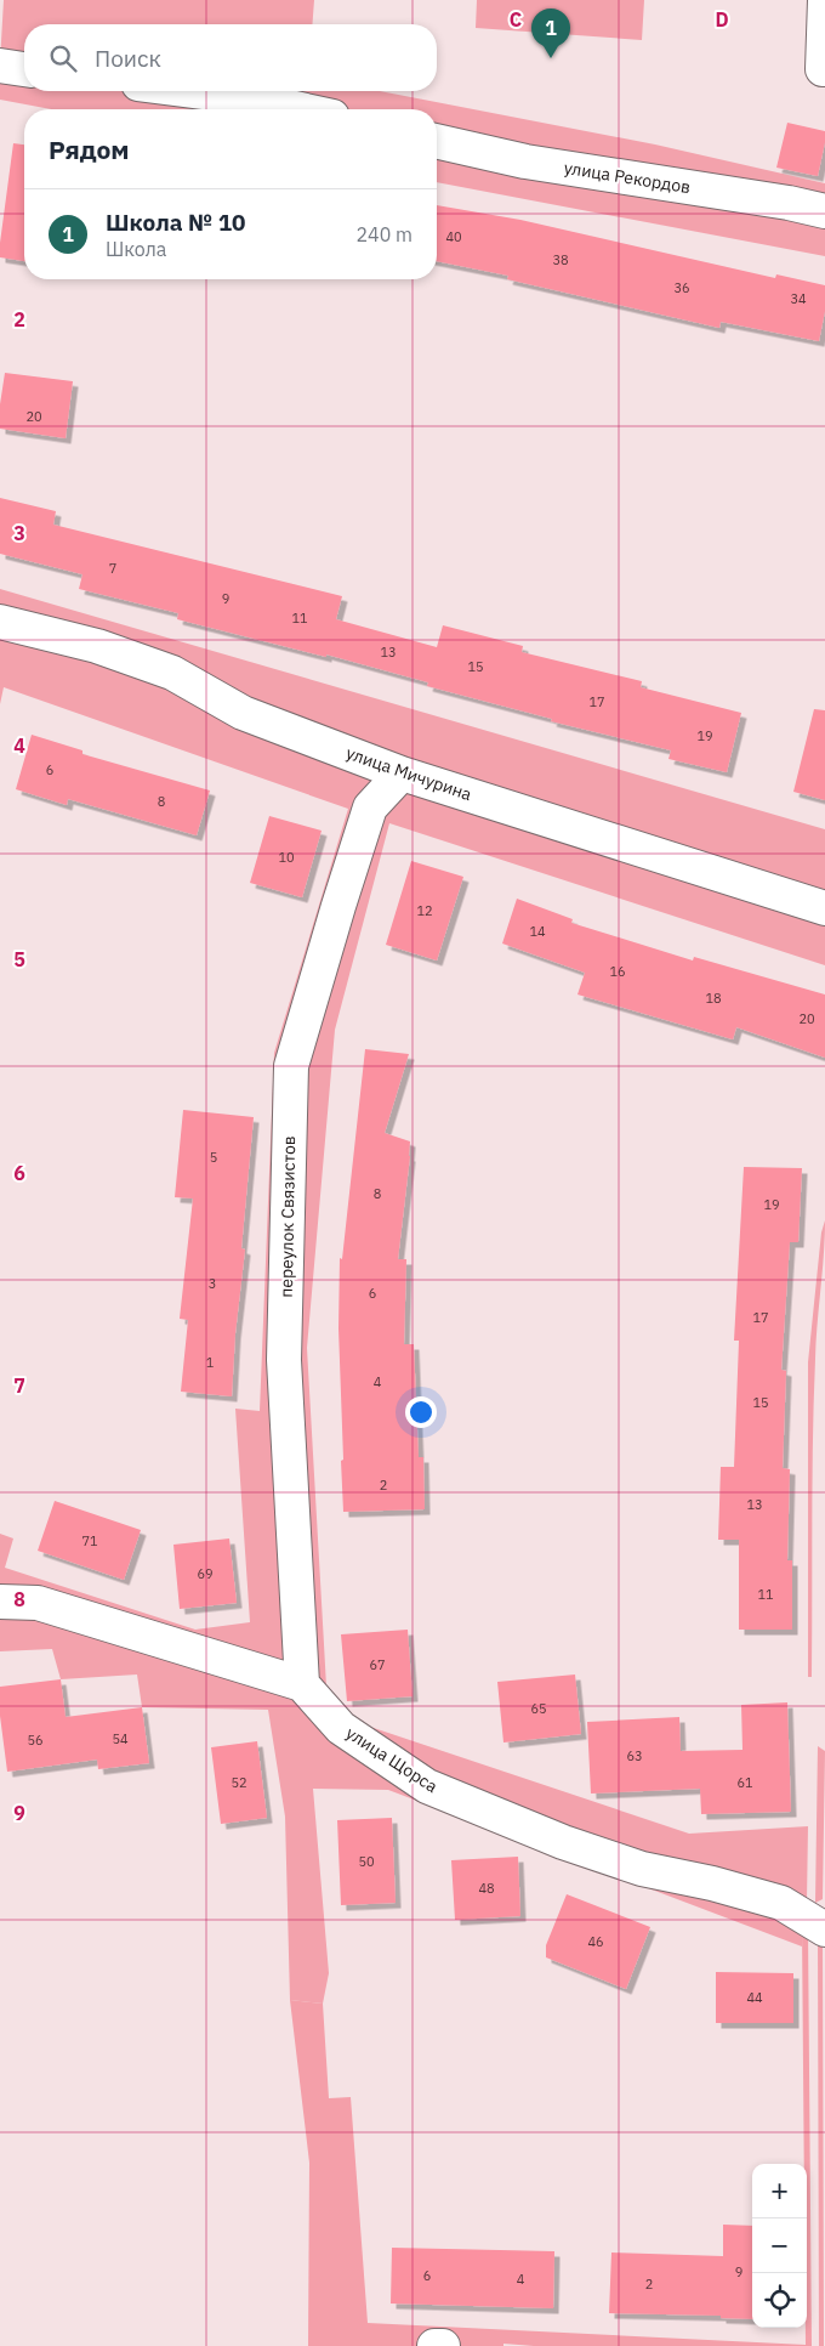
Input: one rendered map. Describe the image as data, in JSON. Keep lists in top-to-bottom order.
{
  "streets": {
    "street": [
      "улица Рекордов",
      "улица Мичурина",
      "переулок Связистов",
      "улица Щорса"
    ]
  },
  "crossings": [
    ["улица Мичурина", "переулок Связистов"],
    ["переулок Связистов", "улица Щорса"]
  ],
  "house_numbers": [
    "40",
    "38",
    "36",
    "34",
    "20",
    "7",
    "9",
    "11",
    "13",
    "15",
    "17",
    "19",
    "6",
    "8",
    "10",
    "12",
    "14",
    "16",
    "18",
    "20",
    "5",
    "8",
    "19",
    "3",
    "6",
    "17",
    "1",
    "4",
    "15",
    "2",
    "13",
    "71",
    "69",
    "11",
    "67",
    "65",
    "54",
    "56",
    "63",
    "52",
    "61",
    "50",
    "48",
    "46",
    "44",
    "9",
    "6",
    "4",
    "2"
  ],
  "page": {
    "pins": "1",
    "search": "Поиск",
    "heading": "Рядом",
    "list": [
      {
        "mark": "1",
        "name": "Школа № 10",
        "note": "Школа",
        "value": "240 m"
      }
    ],
    "map_buttons": ["+", "−"]
  },
  "grid": {
    "columns": ["C", "D"],
    "rows": [
      "2",
      "3",
      "4",
      "5",
      "6",
      "7",
      "8",
      "9"
    ]
  }
}
